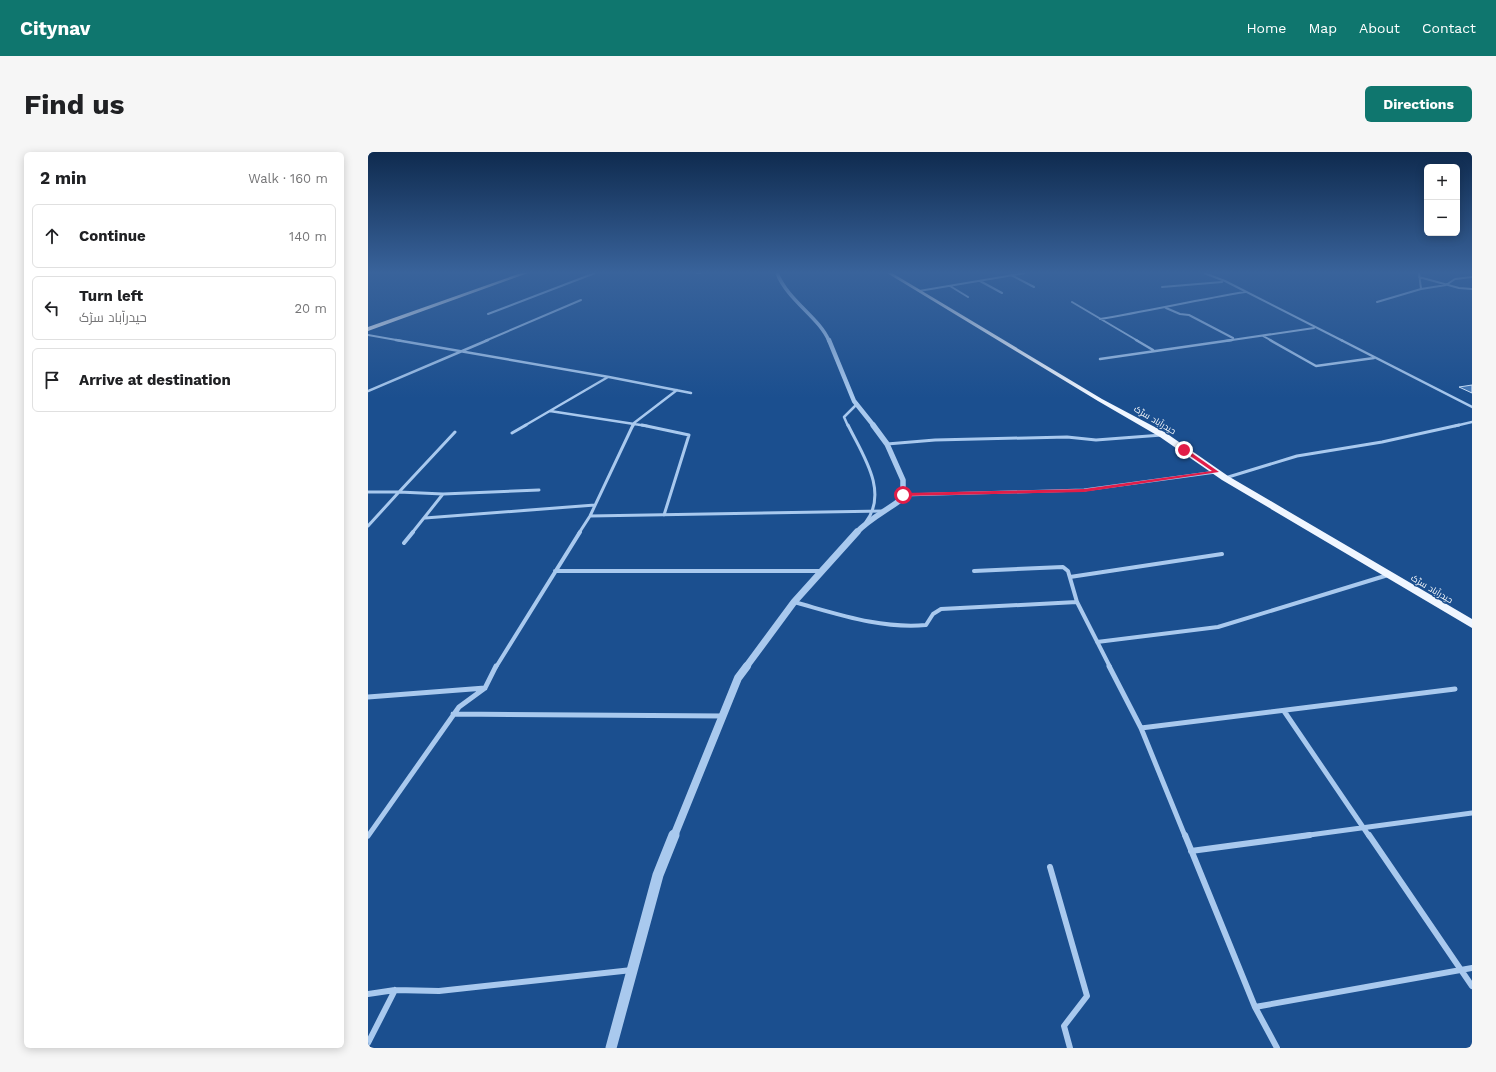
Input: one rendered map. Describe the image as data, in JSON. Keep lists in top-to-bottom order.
{
  "streets": {
    "main road": ["حیدرآباد سڑک"]
  },
  "page": {
    "header": "Citynav",
    "nav": [
      "Home",
      "Map",
      "About",
      "Contact"
    ],
    "buttons": "Directions",
    "title": "Find us",
    "heading": ["2 min", "Walk · 160 m"],
    "map_buttons": ["+", "−"],
    "list": [
      ["Continue", "140 m"],
      ["Turn left", "حیدرآباد سڑک", "20 m"],
      "Arrive at destination"
    ]
  }
}
